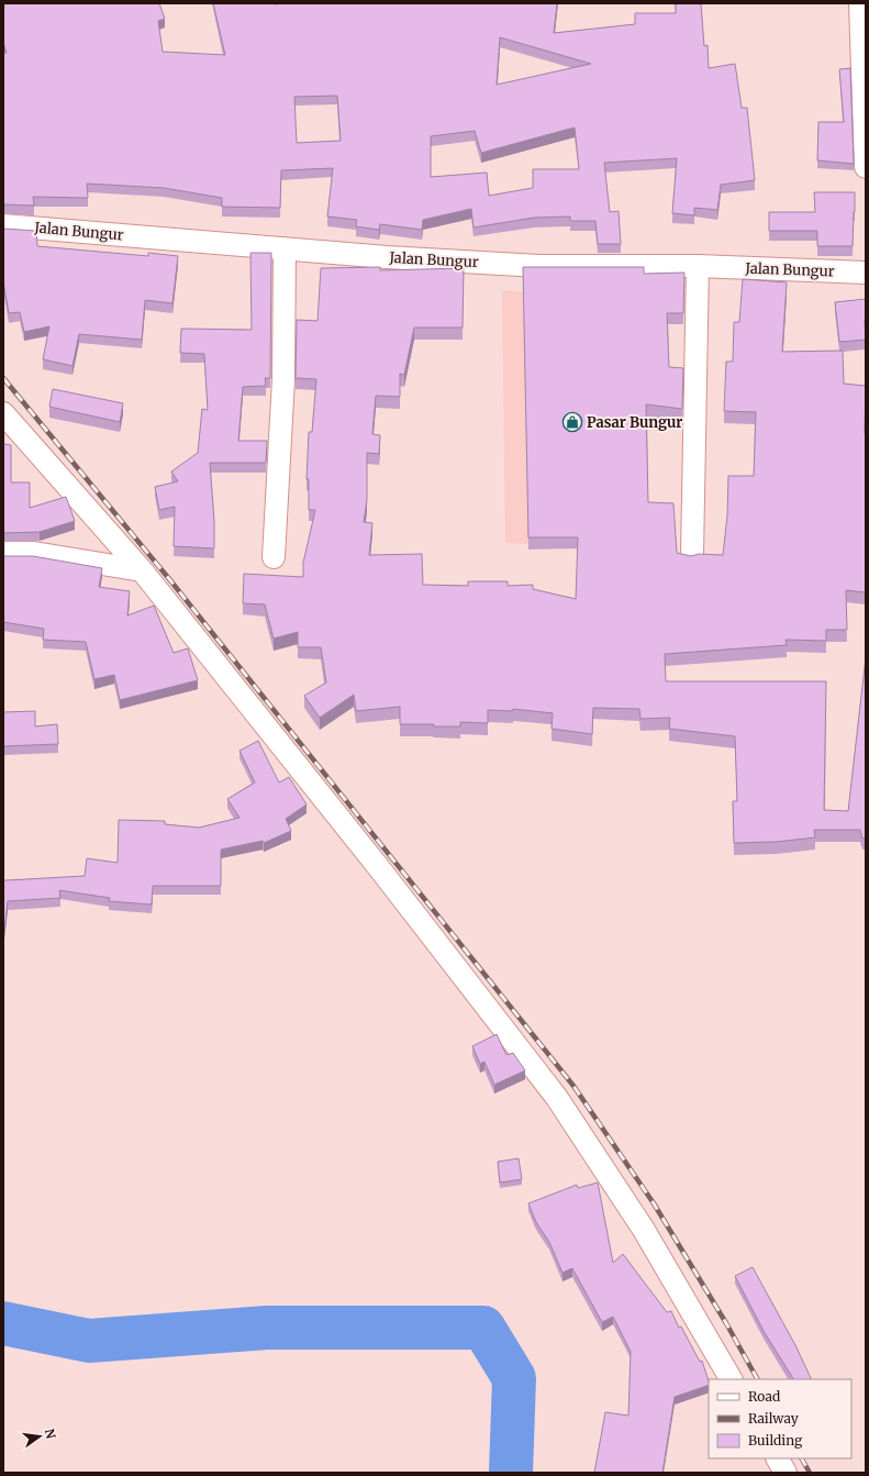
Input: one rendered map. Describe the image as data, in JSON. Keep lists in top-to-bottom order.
{
  "streets": {
    "street": ["Jalan Bungur"]
  },
  "places": {
    "shop": ["Pasar Bungur"]
  },
  "legend": ["Road", "Railway", "Building"],
  "north": "right"
}
